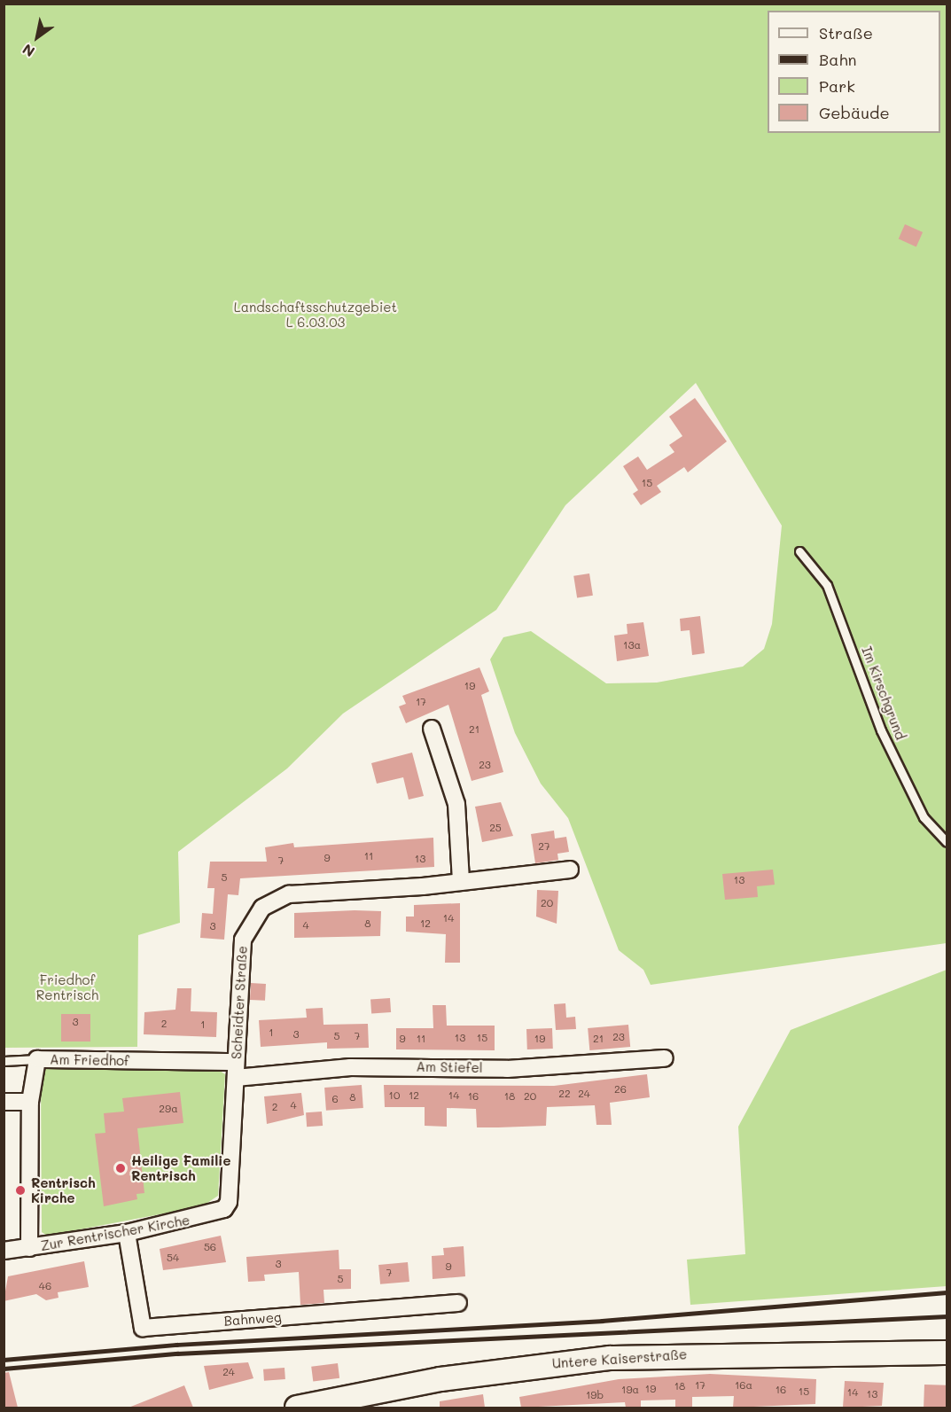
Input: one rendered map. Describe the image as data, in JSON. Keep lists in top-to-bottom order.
{
  "streets": {
    "main road": ["Untere Kaiserstraße"],
    "street": [
      "Scheidter Straße",
      "Am Friedhof",
      "Am Stiefel",
      "Zur Rentrischer Kirche",
      "Bahnweg"
    ],
    "lane": ["Im Kirschgrund"]
  },
  "crossings": [
    ["Scheidter Straße", "Am Friedhof"],
    ["Scheidter Straße", "Am Stiefel"],
    ["Scheidter Straße", "Zur Rentrischer Kirche"],
    ["Am Friedhof", "Zur Rentrischer Kirche"],
    ["Zur Rentrischer Kirche", "Bahnweg"]
  ],
  "parks": ["Landschaftsschutzgebiet L 6.03.03", "Friedhof Rentrisch"],
  "places": ["Heilige Familie Rentrisch", "Rentrisch Kirche"],
  "house_numbers": [
    "15",
    "13a",
    "19",
    "17",
    "21",
    "23",
    "25",
    "27",
    "11",
    "9",
    "13",
    "7",
    "5",
    "13",
    "20",
    "14",
    "8",
    "12",
    "4",
    "3",
    "3",
    "2",
    "1",
    "1",
    "3",
    "5",
    "7",
    "23",
    "13",
    "15",
    "9",
    "11",
    "19",
    "21",
    "26",
    "22",
    "24",
    "10",
    "12",
    "14",
    "16",
    "18",
    "20",
    "8",
    "6",
    "4",
    "2",
    "29a",
    "56",
    "54",
    "3",
    "9",
    "7",
    "5",
    "46",
    "24",
    "17",
    "16a",
    "18",
    "19",
    "19a",
    "16",
    "15",
    "14",
    "13",
    "19b"
  ],
  "legend": [
    "Straße",
    "Bahn",
    "Park",
    "Gebäude"
  ],
  "north": "bottom left"
}
